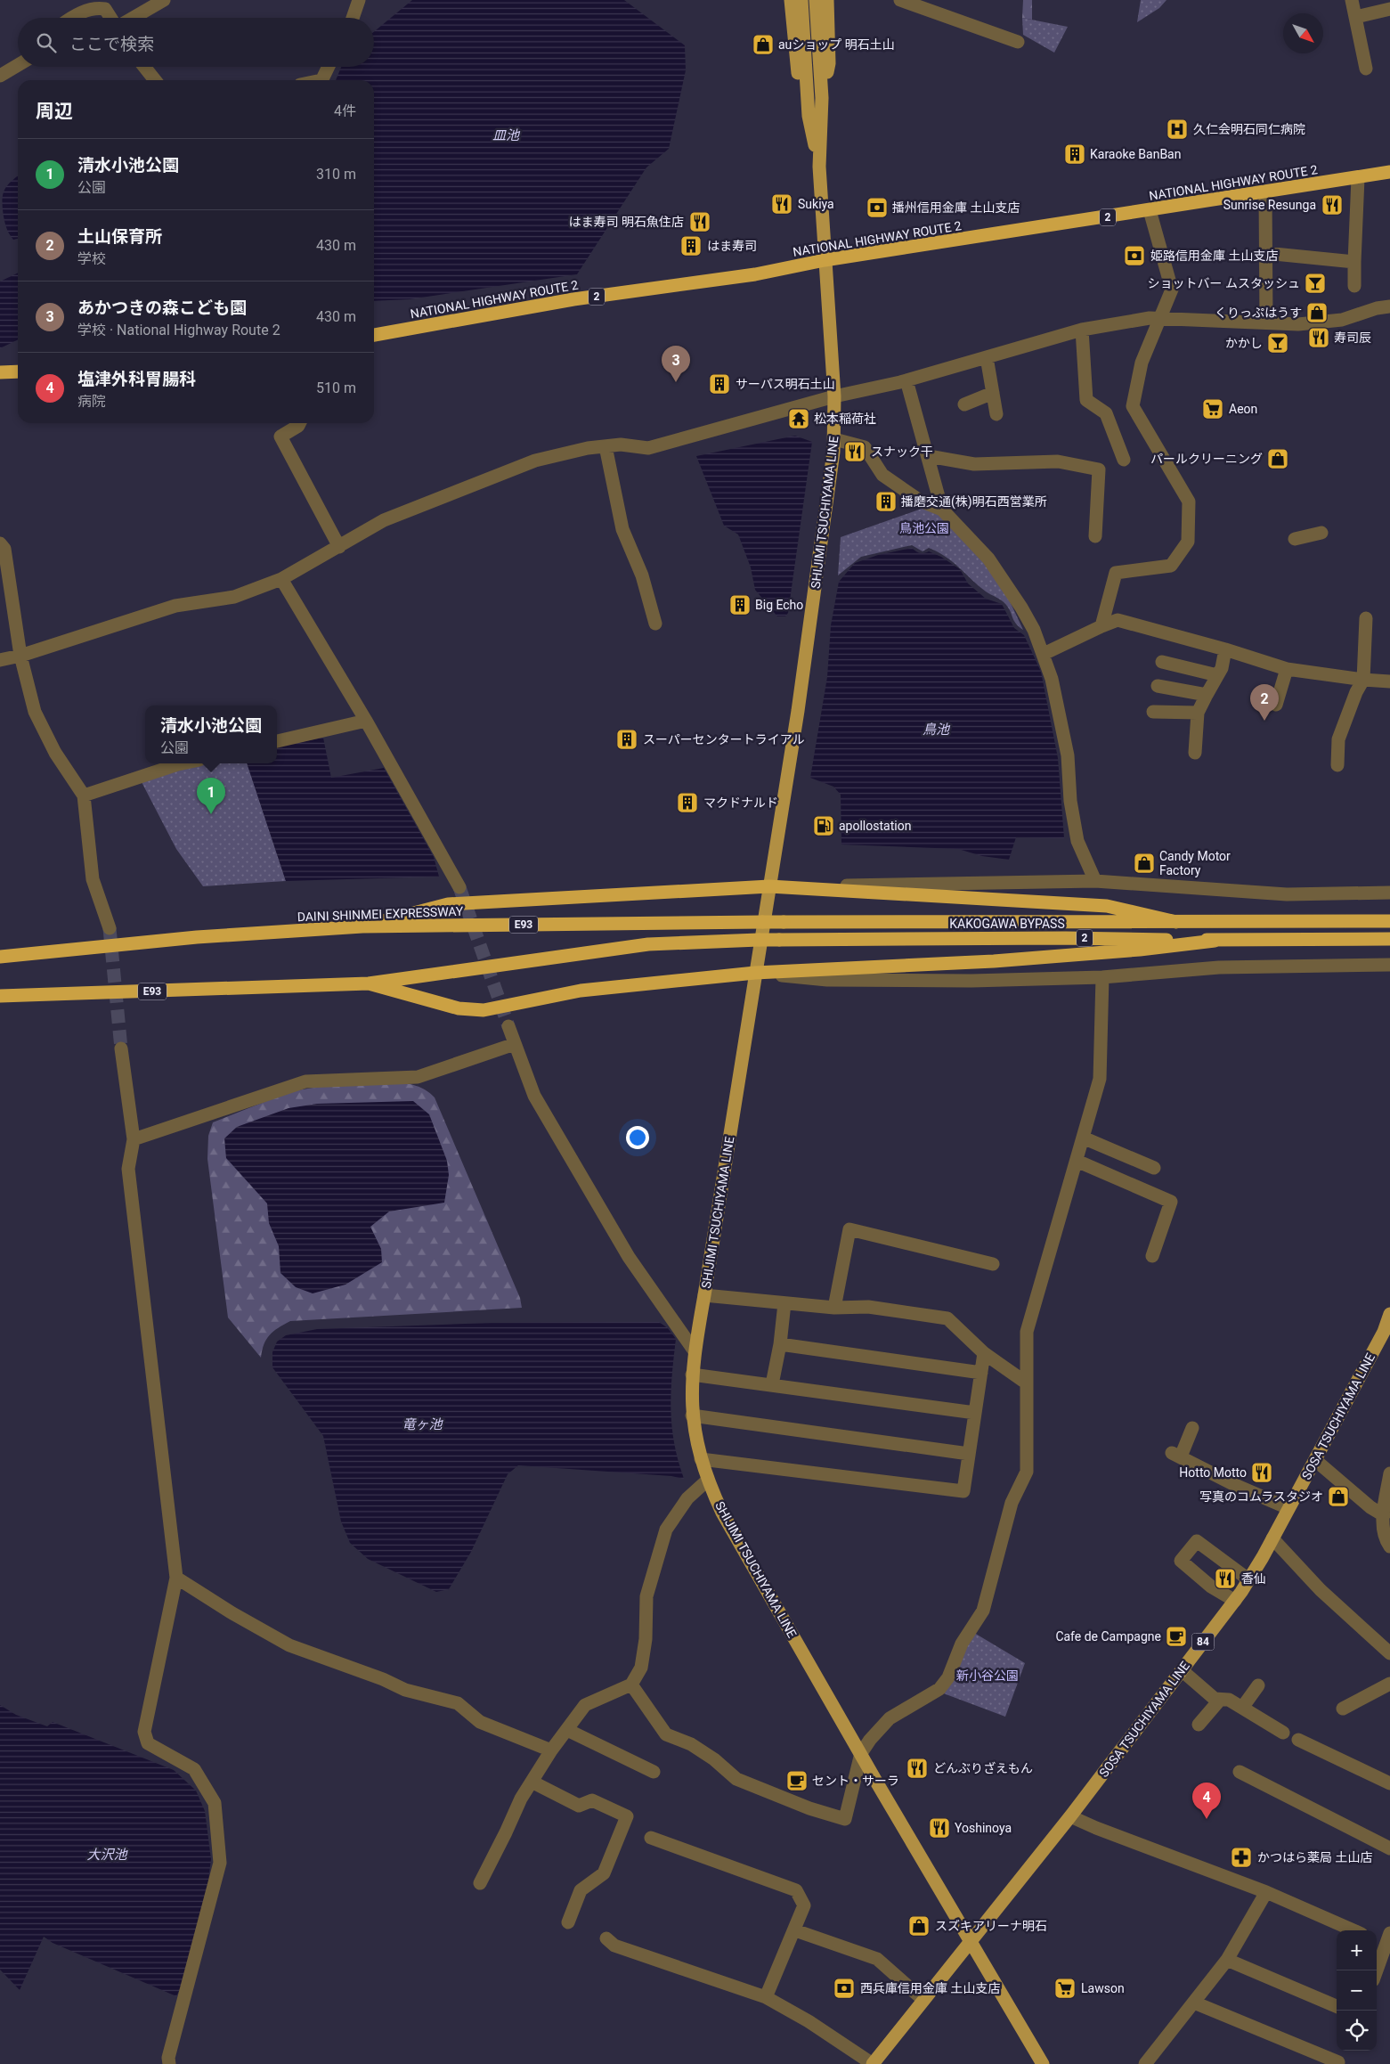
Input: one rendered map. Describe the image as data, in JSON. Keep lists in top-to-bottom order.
{
  "streets": {
    "highway": [
      "NATIONAL HIGHWAY ROUTE 2",
      "2",
      "DAINI SHINMEI EXPRESSWAY",
      "KAKOGAWA BYPASS",
      "E93"
    ],
    "main road": ["SHIJIMI TSUCHIYAMA LINE", "SOSA TSUCHIYAMA LINE", "84"]
  },
  "crossings": [
    ["NATIONAL HIGHWAY ROUTE 2", "SHIJIMI TSUCHIYAMA LINE"],
    ["SHIJIMI TSUCHIYAMA LINE", "SOSA TSUCHIYAMA LINE"],
    ["DAINI SHINMEI EXPRESSWAY", "KAKOGAWA BYPASS"],
    ["KAKOGAWA BYPASS", "E93"]
  ],
  "water": [
    "皿池",
    "鳥池",
    "竜ヶ池",
    "大沢池"
  ],
  "parks": ["鳥池公園", "新小谷公園"],
  "places": {
    "shop": [
      "auショップ 明石土山",
      "くりっぷはうす",
      "パールクリーニング",
      "Candy Motor Factory",
      "写真のコムラスタジオ",
      "スズキアリーナ明石"
    ],
    "hospital": ["久仁会明石同仁病院"],
    "building": [
      "Karaoke BanBan",
      "はま寿司",
      "サーパス明石土山",
      "播磨交通(株)明石西営業所",
      "Big Echo",
      "スーパーセンタートライアル",
      "マクドナルド"
    ],
    "restaurant": [
      "Sukiya",
      "Sunrise Resunga",
      "はま寿司 明石魚住店",
      "寿司辰",
      "スナック干",
      "Hotto Motto",
      "香仙",
      "どんぶりざえもん",
      "Yoshinoya"
    ],
    "bank": ["播州信用金庫 土山支店", "姫路信用金庫 土山支店", "西兵庫信用金庫 土山支店"],
    "bar": ["ショットバー ムスタッシュ", "かかし"],
    "supermarket": ["Aeon", "Lawson"],
    "temple": ["松本稲荷社"],
    "fuel station": ["apollostation"],
    "cafe": ["Cafe de Campagne", "セント・サーラ"],
    "pharmacy": ["かつはら薬局 土山店"]
  },
  "north": "bottom right",
  "page": {
    "search": "ここで検索",
    "heading": ["周辺", "4件"],
    "list": [
      {
        "mark": "1",
        "name": "清水小池公園",
        "note": "公園",
        "value": "310 m"
      },
      {
        "mark": "2",
        "name": "土山保育所",
        "note": "学校",
        "value": "430 m"
      },
      {
        "mark": "3",
        "name": "あかつきの森こども園",
        "note": "学校 · National Highway Route 2",
        "value": "430 m"
      },
      {
        "mark": "4",
        "name": "塩津外科胃腸科",
        "note": "病院",
        "value": "510 m"
      }
    ],
    "pins": [
      "3",
      "2",
      "1",
      "4"
    ],
    "popup": ["清水小池公園", "公園"],
    "map_buttons": ["+", "−"]
  }
}
